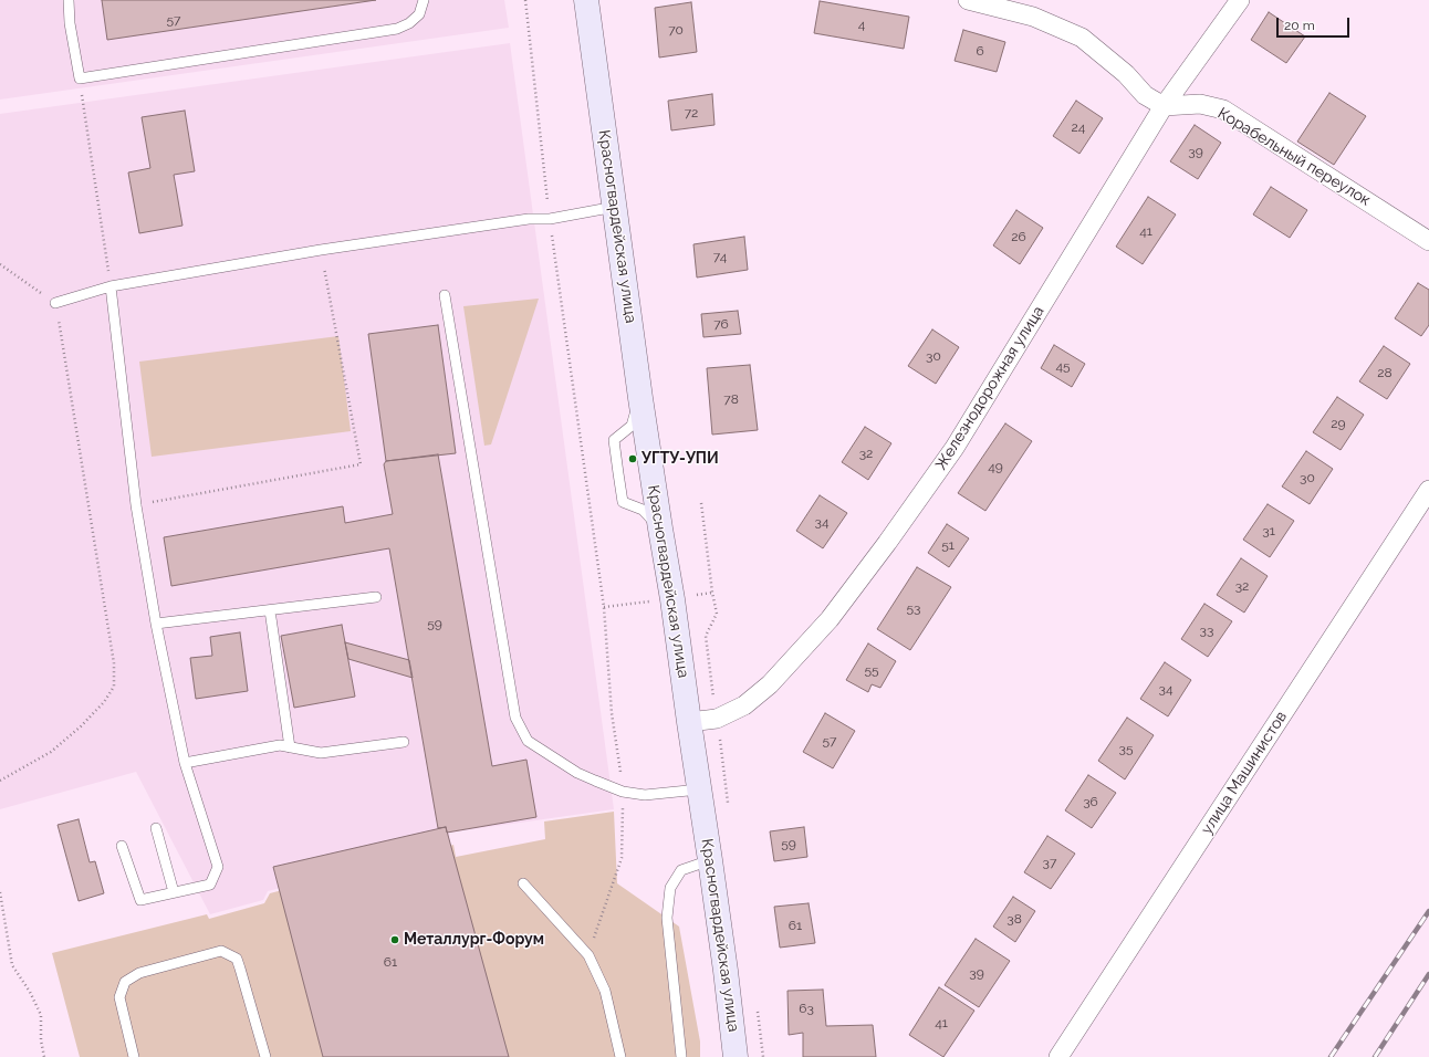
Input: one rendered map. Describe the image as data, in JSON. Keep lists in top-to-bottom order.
{
  "streets": {
    "main road": ["Красногвардейская улица"],
    "street": ["Корабельный переулок", "Железнодорожная улица", "улица Машинистов"]
  },
  "crossings": [
    ["Корабельный переулок", "Железнодорожная улица"],
    ["Красногвардейская улица", "Железнодорожная улица"]
  ],
  "places": ["УГТУ-УПИ", "Металлург-Форум"],
  "house_numbers": [
    "57",
    "4",
    "70",
    "6",
    "72",
    "24",
    "39",
    "41",
    "26",
    "74",
    "76",
    "30",
    "45",
    "28",
    "78",
    "29",
    "32",
    "49",
    "30",
    "34",
    "31",
    "51",
    "32",
    "53",
    "59",
    "33",
    "55",
    "34",
    "57",
    "35",
    "36",
    "59",
    "37",
    "38",
    "61",
    "61",
    "39",
    "63",
    "41"
  ],
  "scale_bar": "20 m"
}
